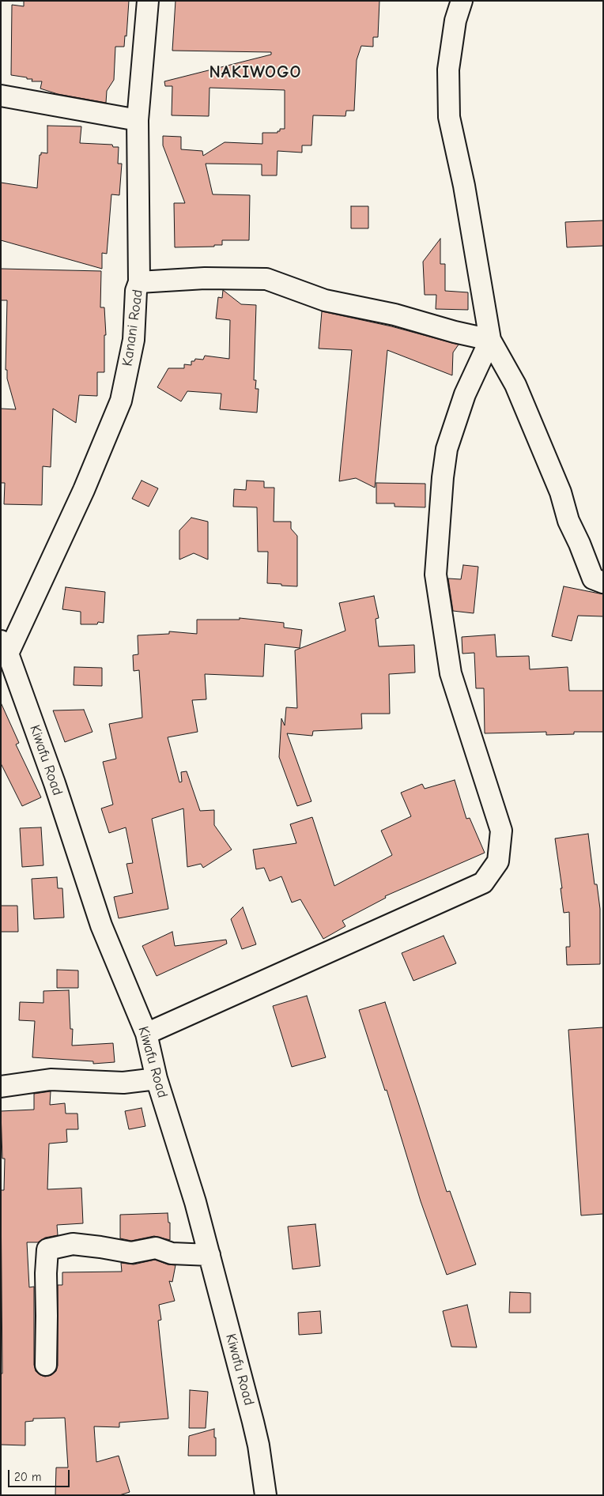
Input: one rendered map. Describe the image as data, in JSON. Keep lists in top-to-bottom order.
{
  "streets": {
    "street": ["Kanani Road", "Kiwafu Road"]
  },
  "crossings": [
    ["Kanani Road", "Kiwafu Road"]
  ],
  "districts": ["NAKIWOGO"],
  "scale_bar": "20 m"
}
